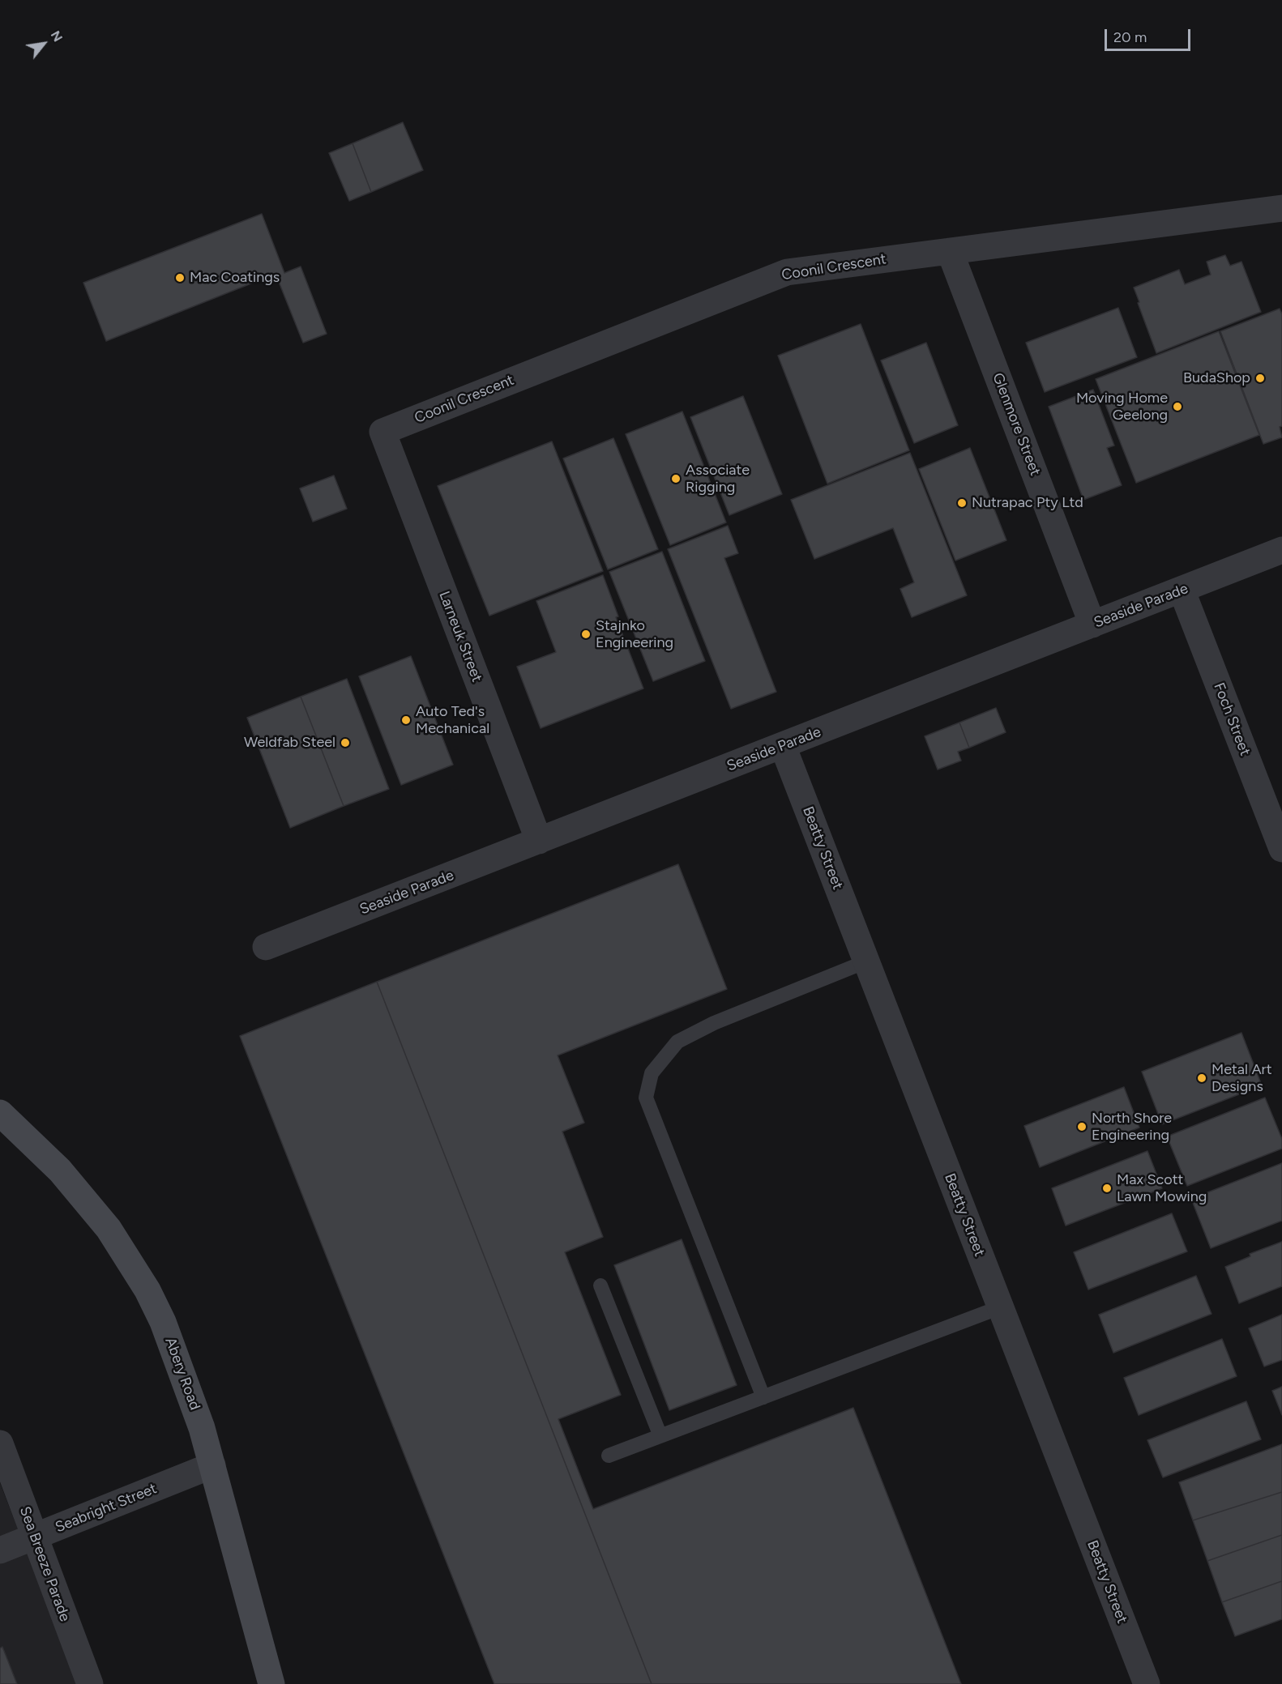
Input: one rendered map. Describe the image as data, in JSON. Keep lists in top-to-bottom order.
{
  "streets": {
    "main road": ["Abery Road"],
    "street": [
      "Coonil Crescent",
      "Glenmore Street",
      "Seaside Parade",
      "Larneuk Street",
      "Foch Street",
      "Beatty Street",
      "Seabright Street",
      "Sea Breeze Parade"
    ]
  },
  "crossings": [
    ["Coonil Crescent", "Glenmore Street"],
    ["Coonil Crescent", "Larneuk Street"],
    ["Glenmore Street", "Seaside Parade"],
    ["Seaside Parade", "Larneuk Street"],
    ["Seaside Parade", "Foch Street"],
    ["Seaside Parade", "Beatty Street"],
    ["Abery Road", "Seabright Street"],
    ["Seabright Street", "Sea Breeze Parade"]
  ],
  "places": [
    "Mac Coatings",
    "BudaShop",
    "Moving Home Geelong",
    "Associate Rigging",
    "Nutrapac Pty Ltd",
    "Stajnko Engineering",
    "Auto Ted's Mechanical",
    "Weldfab Steel",
    "Metal Art Designs",
    "North Shore Engineering",
    "Max Scott Lawn Mowing"
  ],
  "scale_bar": "20 m",
  "north": "top right"
}
